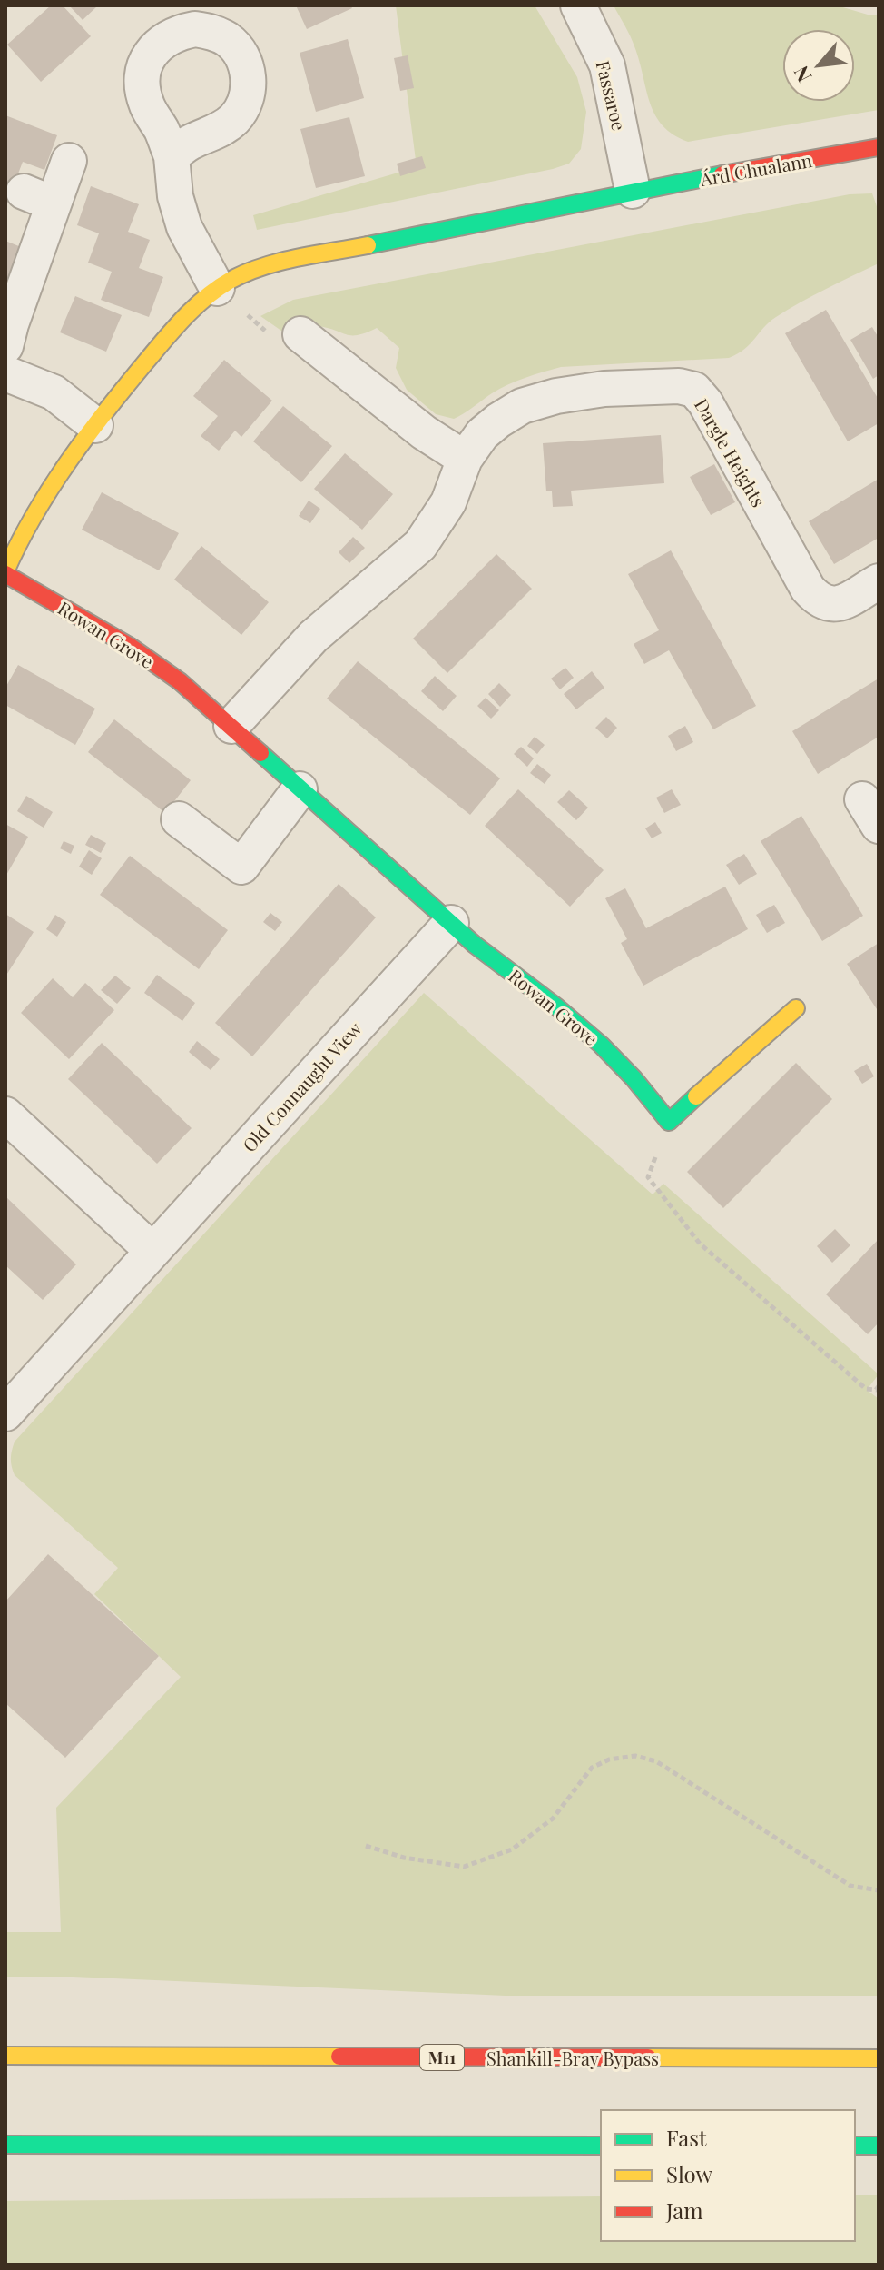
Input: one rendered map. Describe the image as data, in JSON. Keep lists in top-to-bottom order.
{
  "streets": {
    "main road": [
      "Árd Chualann",
      "Rowan Grove",
      "M11",
      "Shankill-Bray Bypass"
    ],
    "street": ["Fassaroe", "Dargle Heights", "Old Connaught View"]
  },
  "crossings": [
    ["Fassaroe", "Árd Chualann"],
    ["Árd Chualann", "Rowan Grove"],
    ["Dargle Heights", "Rowan Grove"],
    ["Rowan Grove", "Old Connaught View"]
  ],
  "legend": ["Fast", "Slow", "Jam"],
  "north": "bottom left"
}
